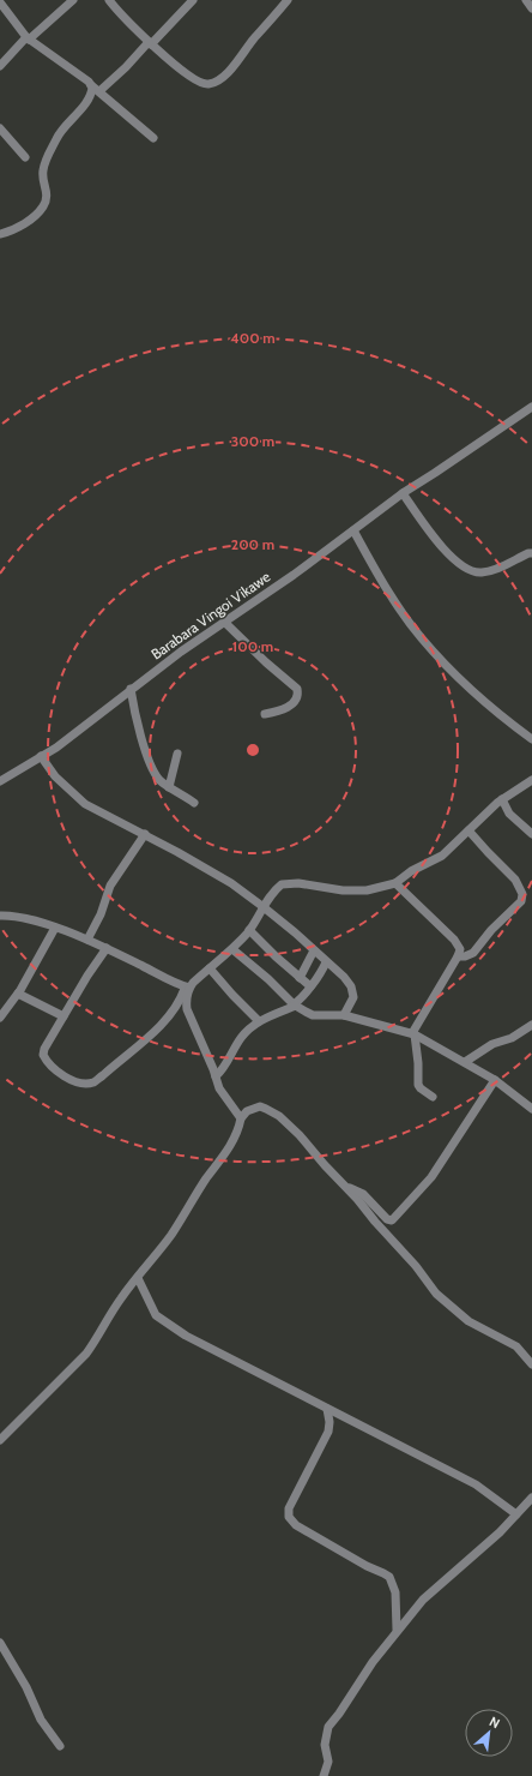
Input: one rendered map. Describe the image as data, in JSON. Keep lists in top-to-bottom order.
{
  "streets": {
    "street": ["Barabara Vingoi Vikawe"]
  },
  "north": "top right",
  "rings": [
    "400 m",
    "300 m",
    "200 m",
    "100 m"
  ]
}
